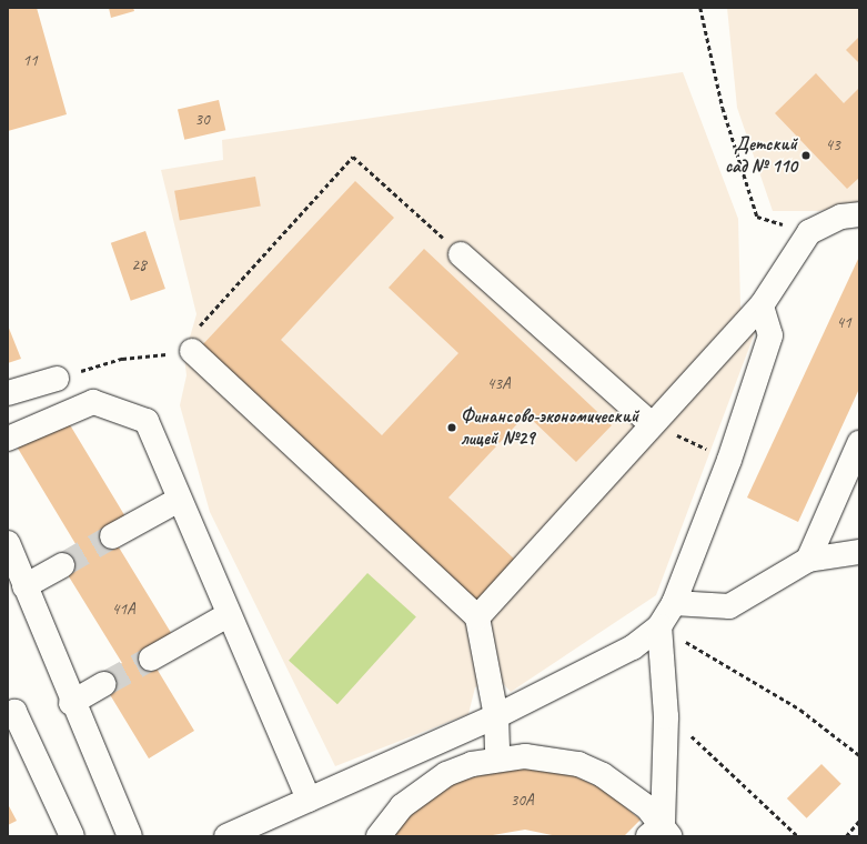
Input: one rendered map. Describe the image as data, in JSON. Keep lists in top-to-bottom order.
{
  "places": ["Детский сад № 110", "Финансово-экономический лицей №29"],
  "house_numbers": [
    "11",
    "30",
    "43",
    "28",
    "41",
    "43А",
    "41А",
    "30А"
  ]
}
